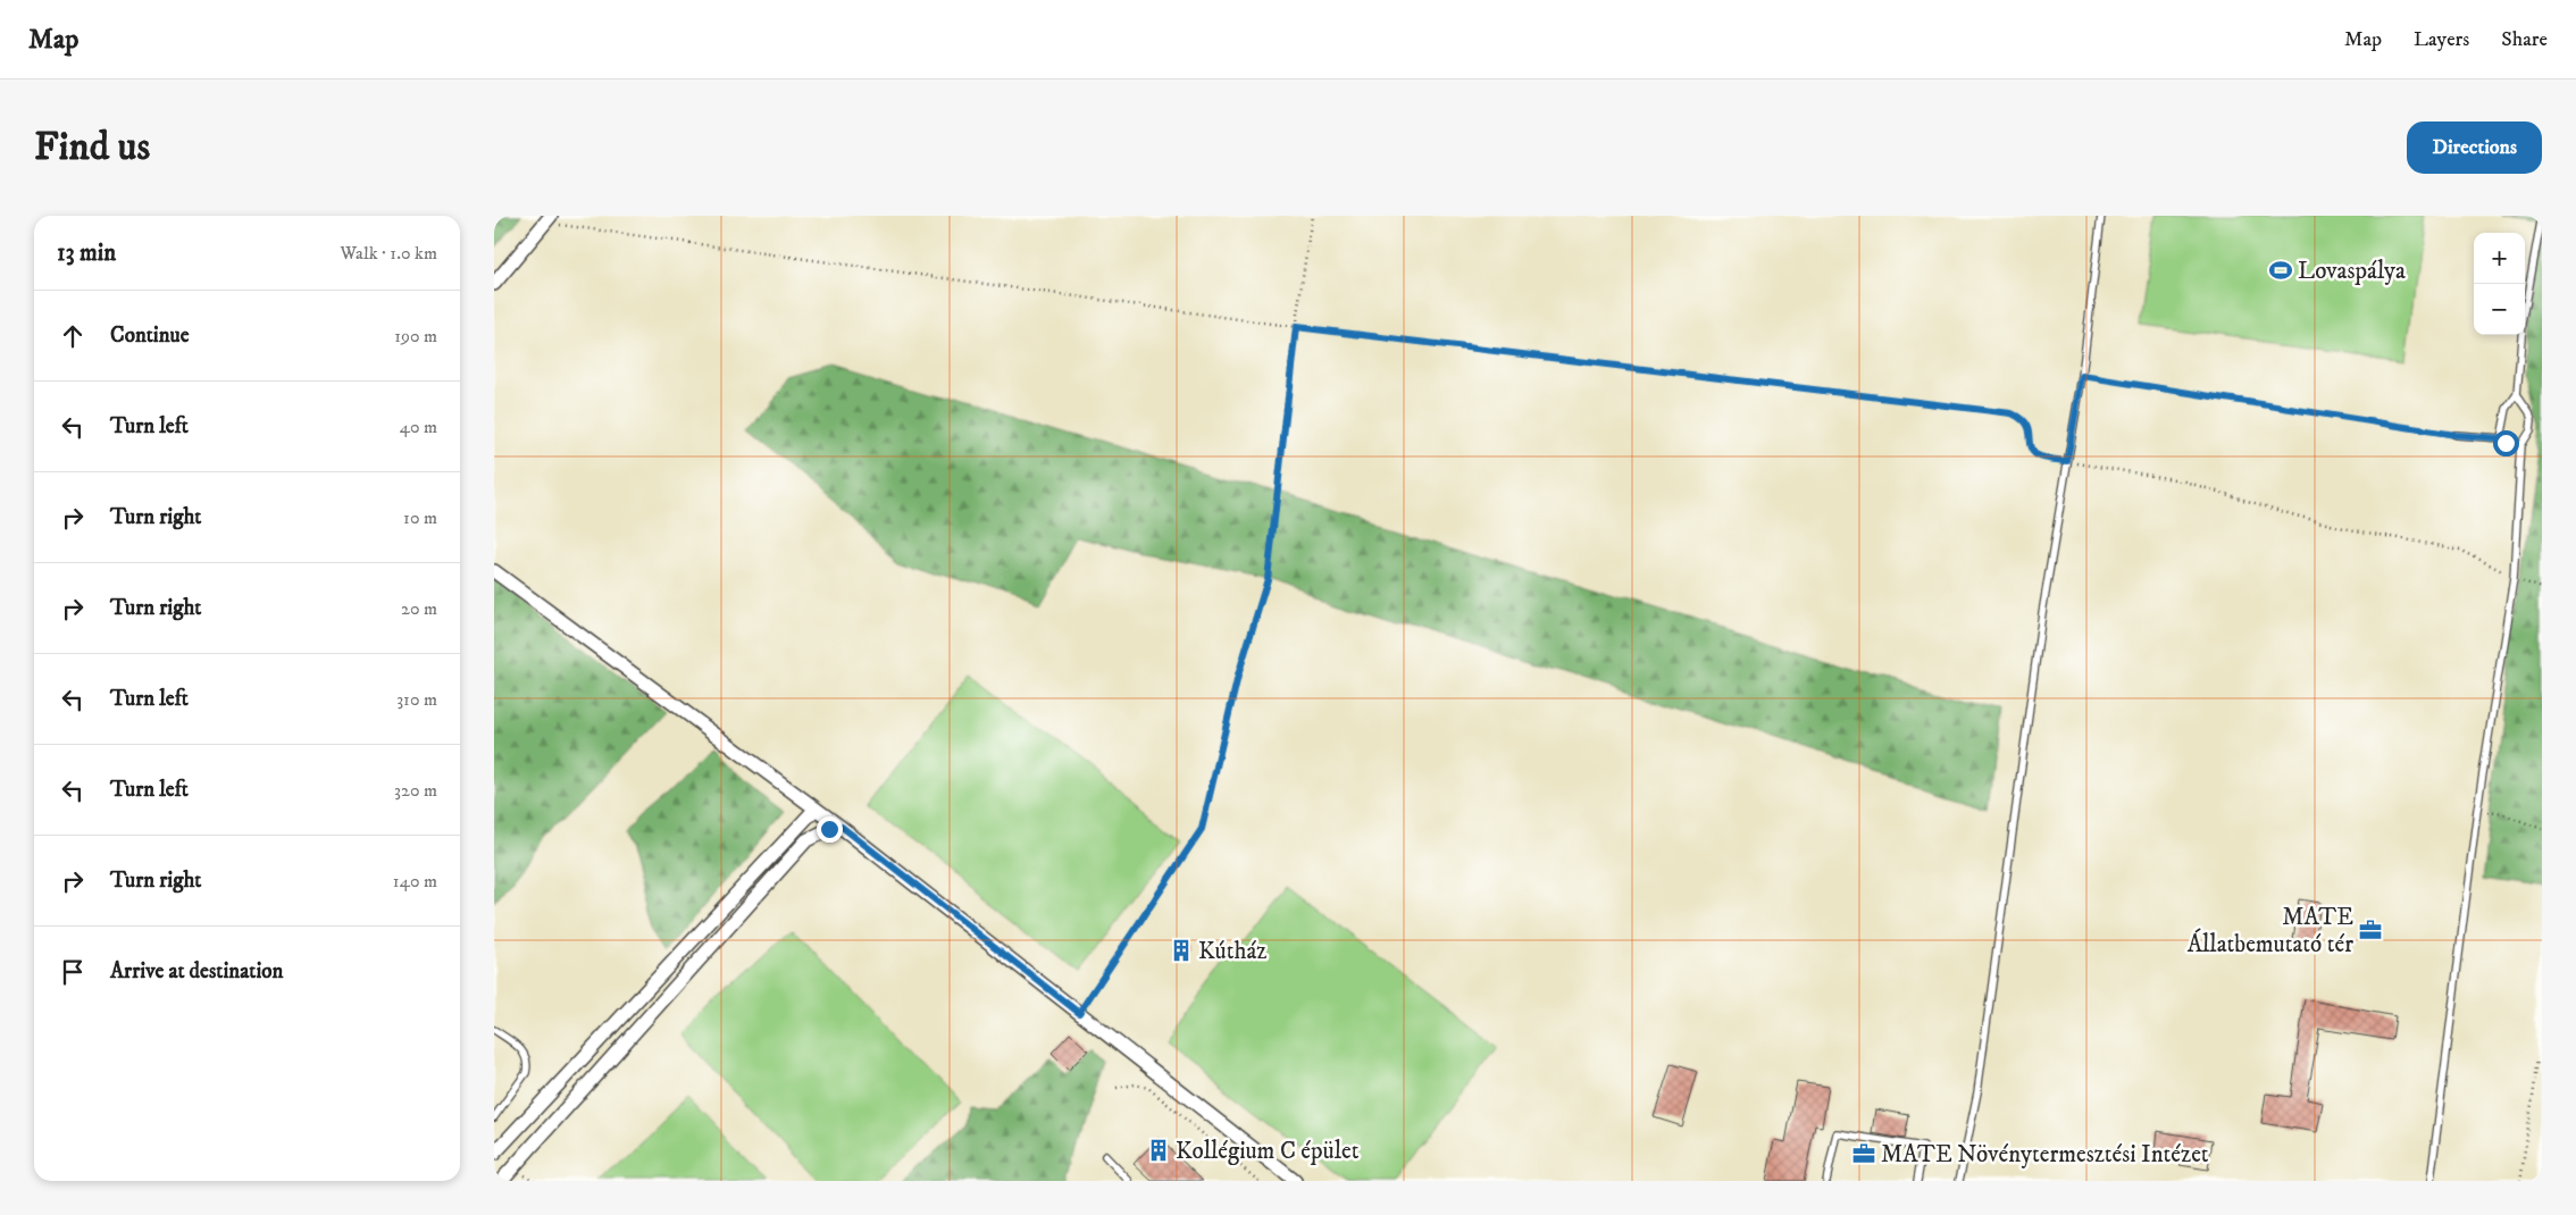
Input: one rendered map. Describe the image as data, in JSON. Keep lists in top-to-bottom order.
{
  "places": {
    "sports": ["Lovaspálya"],
    "office": ["MATE Állatbemutató tér", "MATE Növénytermesztési Intézet"],
    "building": ["Kútház", "Kollégium C épület"]
  },
  "page": {
    "header": "Map",
    "nav": ["Map", "Layers", "Share"],
    "buttons": "Directions",
    "title": "Find us",
    "heading": ["13 min", "Walk · 1.0 km"],
    "map_buttons": ["+", "−"],
    "list": [
      ["Continue", "190 m"],
      ["Turn left", "40 m"],
      ["Turn right", "10 m"],
      ["Turn right", "20 m"],
      ["Turn left", "310 m"],
      ["Turn left", "320 m"],
      ["Turn right", "140 m"],
      "Arrive at destination"
    ]
  }
}
